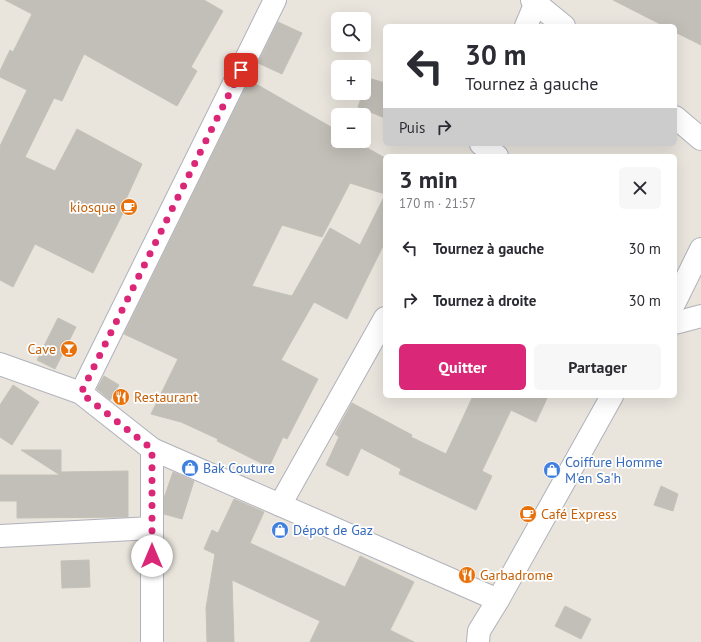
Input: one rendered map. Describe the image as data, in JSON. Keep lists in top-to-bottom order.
{
  "places": {
    "cafe": ["kiosque", "Café Express"],
    "bar": ["Cave"],
    "restaurant": ["Restaurant", "Garbadrome"],
    "shop": ["Bak Couture", "Coiffure Homme M'en Sa'h", "Dépot de Gaz"]
  },
  "page": {
    "map_buttons": ["+", "−"],
    "turn": ["30 m", "Tournez à gauche"],
    "then": "Puis",
    "heading": ["3 min", "170 m · 21:57"],
    "list": [
      {
        "name": "Tournez à gauche",
        "value": "30 m"
      },
      {
        "name": "Tournez à droite",
        "value": "30 m"
      }
    ],
    "buttons": ["Quitter", "Partager"]
  }
}
